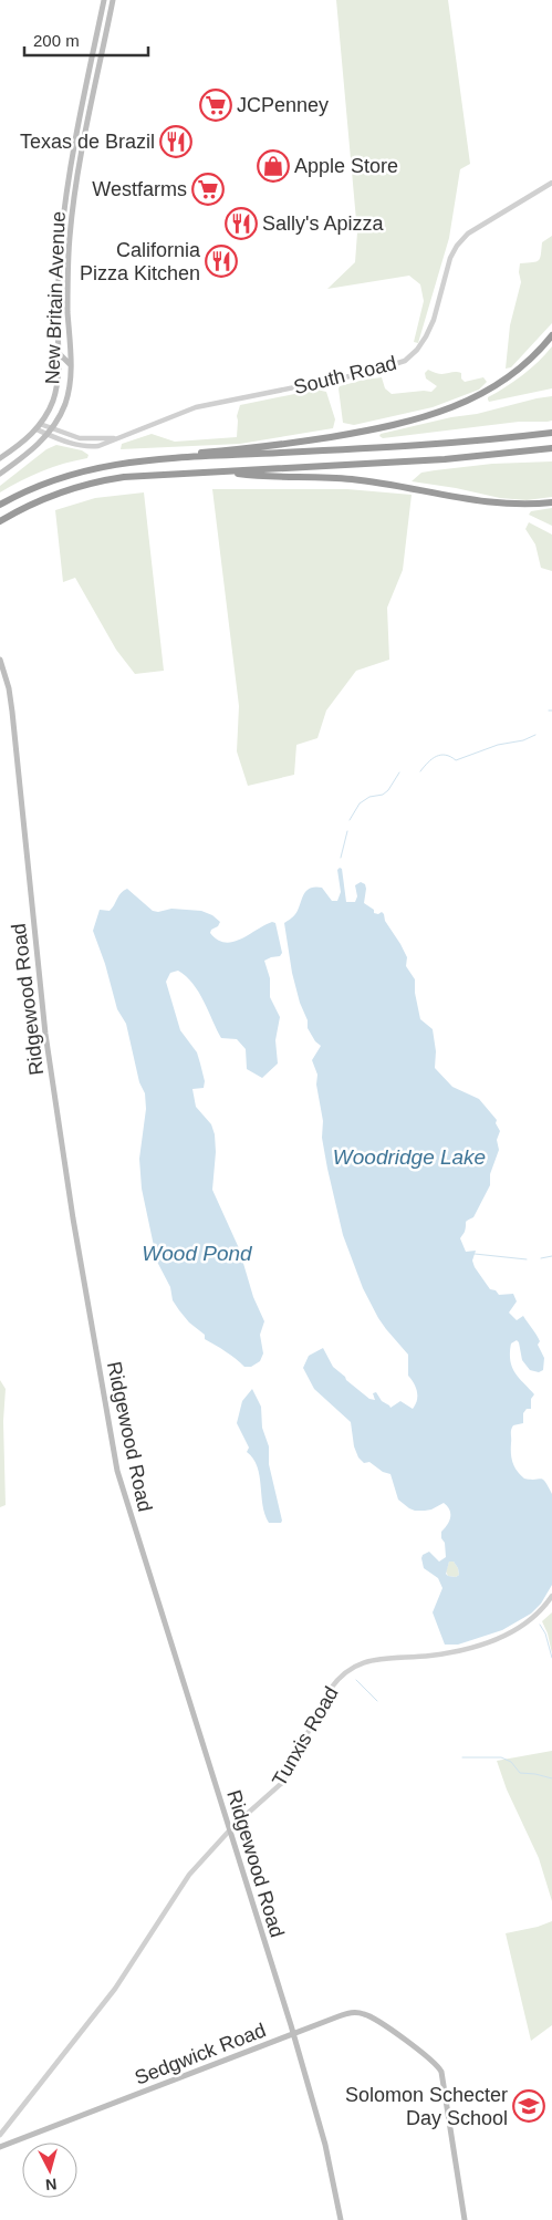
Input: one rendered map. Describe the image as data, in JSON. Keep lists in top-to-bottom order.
{
  "streets": {
    "main road": ["New Britain Avenue", "Ridgewood Road", "Sedgwick Road"],
    "street": ["South Road", "Tunxis Road"]
  },
  "crossings": [
    ["New Britain Avenue", "South Road"],
    ["Ridgewood Road", "Tunxis Road"],
    ["Ridgewood Road", "Sedgwick Road"]
  ],
  "water": ["Woodridge Lake", "Wood Pond"],
  "places": {
    "supermarket": ["JCPenney", "Westfarms"],
    "restaurant": ["Texas de Brazil", "Sally's Apizza", "California Pizza Kitchen"],
    "shop": ["Apple Store"],
    "school or university": ["Solomon Schecter Day School"]
  },
  "scale_bar": "200 m",
  "north": "bottom"
}
